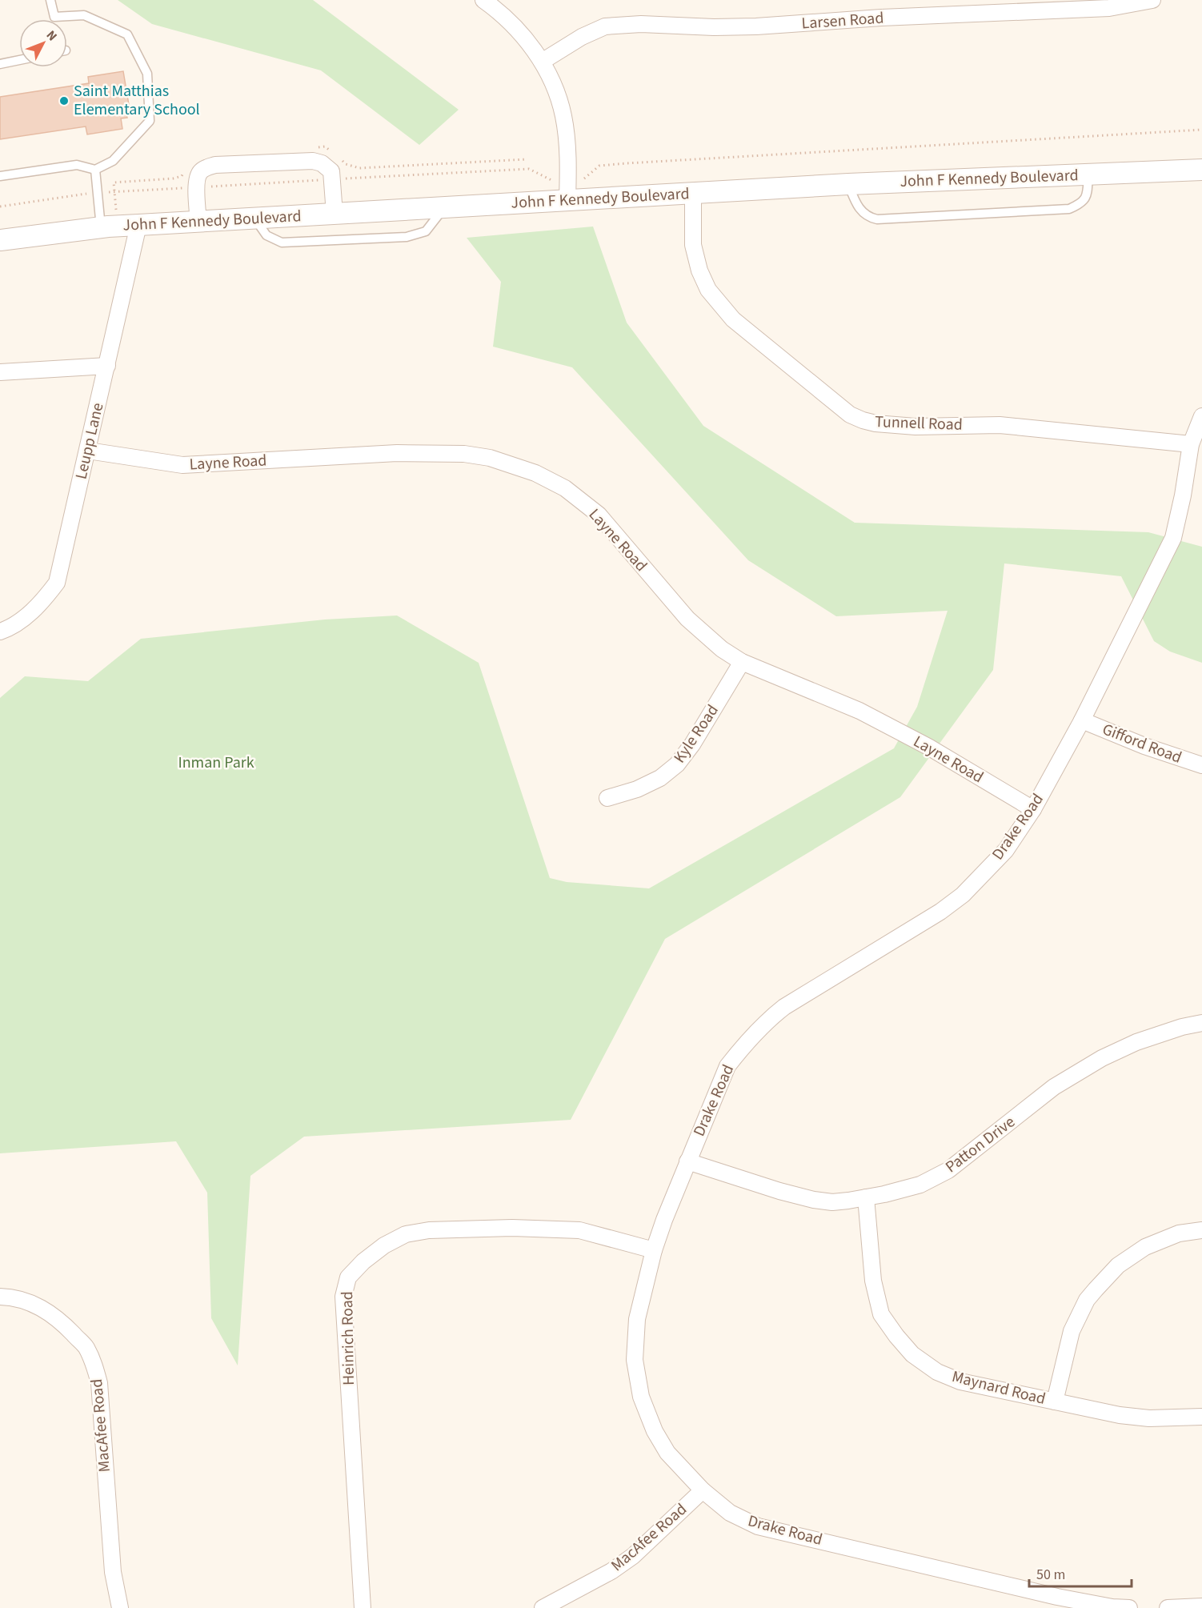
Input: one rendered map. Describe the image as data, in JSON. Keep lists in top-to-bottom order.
{
  "streets": {
    "street": [
      "Larsen Road",
      "John F Kennedy Boulevard",
      "Tunnell Road",
      "Leupp Lane",
      "Layne Road",
      "Kyle Road",
      "Gifford Road",
      "Drake Road",
      "Patton Drive",
      "Heinrich Road",
      "Maynard Road",
      "MacAfee Road"
    ]
  },
  "crossings": [
    ["John F Kennedy Boulevard", "Tunnell Road"],
    ["John F Kennedy Boulevard", "Leupp Lane"],
    ["Tunnell Road", "Drake Road"],
    ["Leupp Lane", "Layne Road"],
    ["Layne Road", "Kyle Road"],
    ["Layne Road", "Drake Road"],
    ["Gifford Road", "Drake Road"],
    ["Drake Road", "Patton Drive"],
    ["Drake Road", "Heinrich Road"],
    ["Drake Road", "MacAfee Road"],
    ["Patton Drive", "Maynard Road"]
  ],
  "parks": ["Inman Park"],
  "places": ["Saint Matthias Elementary School"],
  "scale_bar": "50 m",
  "north": "top right"
}
